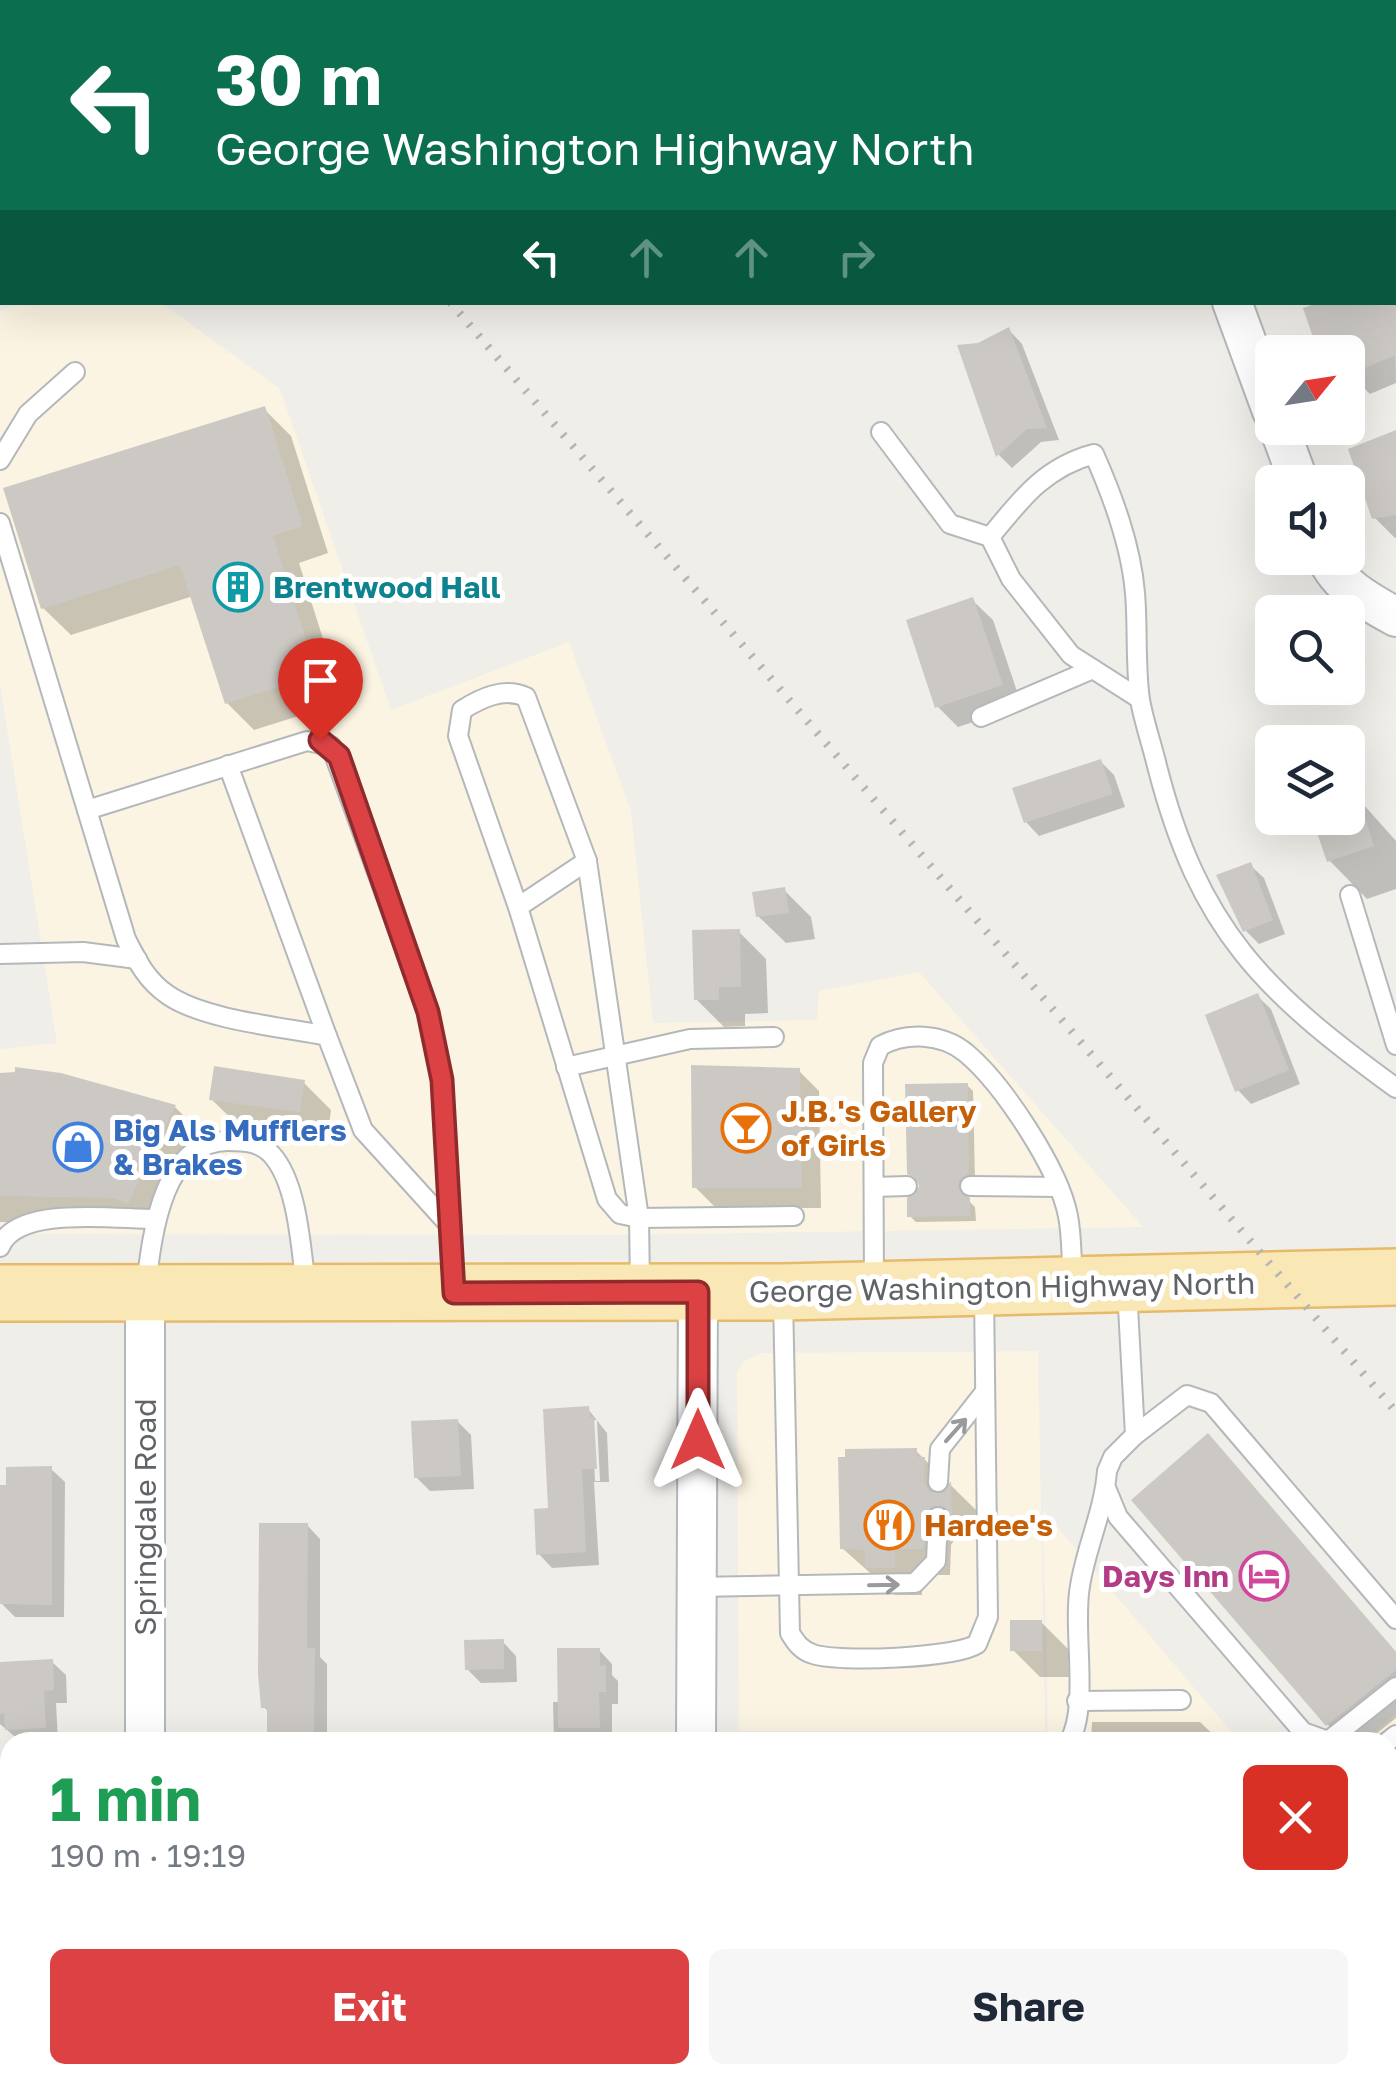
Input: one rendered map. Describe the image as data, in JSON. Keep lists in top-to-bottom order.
{
  "streets": {
    "main road": ["George Washington Highway North"],
    "street": ["Springdale Road"]
  },
  "crossings": [
    ["George Washington Highway North", "Springdale Road"]
  ],
  "places": {
    "building": ["Brentwood Hall"],
    "bar": ["J.B.'s Gallery of Girls"],
    "shop": ["Big Als Mufflers & Brakes"],
    "restaurant": ["Hardee's"],
    "hotel": ["Days Inn"]
  },
  "north": "top right",
  "page": {
    "turn": ["30 m", "George Washington Highway North"],
    "heading": ["1 min", "190 m · 19:19"],
    "buttons": ["Exit", "Share"]
  }
}
